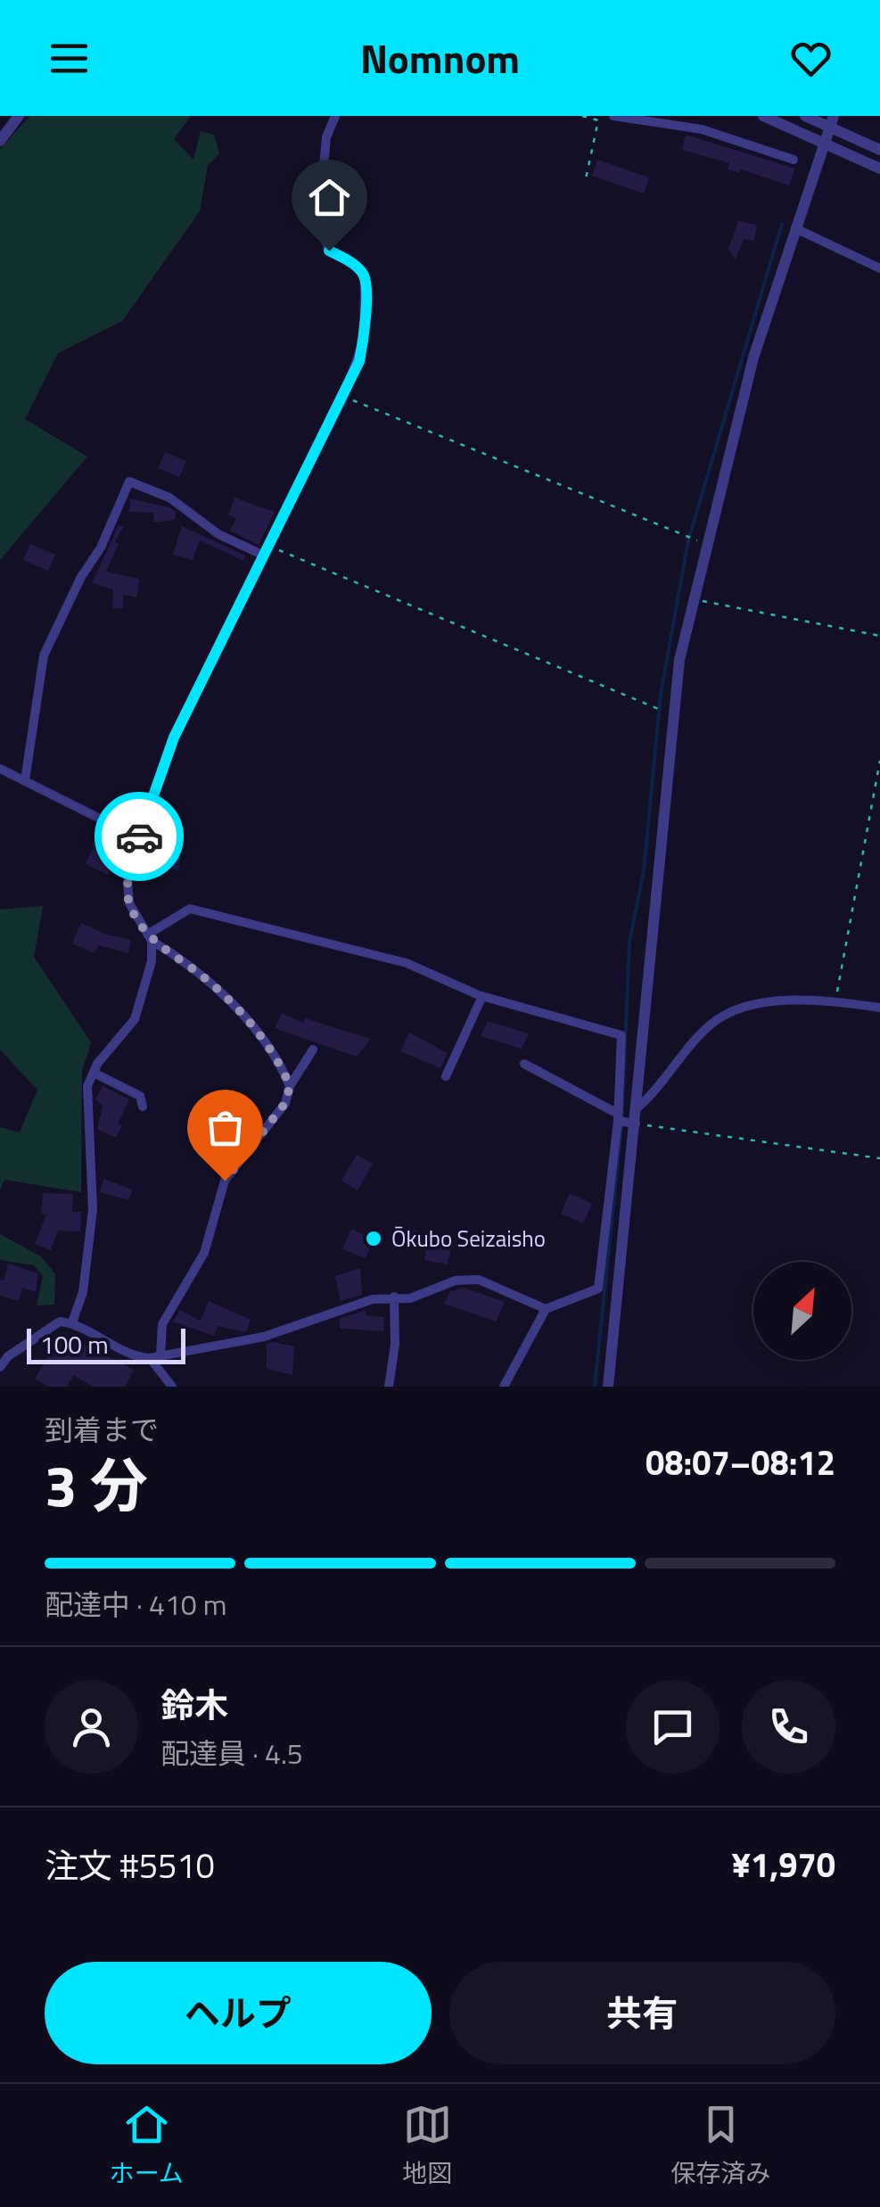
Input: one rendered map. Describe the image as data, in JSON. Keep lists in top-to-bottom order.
{
  "places": ["Ōkubo Seizaisho"],
  "scale_bar": "100 m",
  "north": "top right",
  "page": {
    "header": "Nomnom",
    "scale": "100 m",
    "heading": ["3 分", "到着まで", "08:07–08:12"],
    "panel": [
      "鈴木",
      "配達員 · 4.5",
      "注文 #5510",
      "¥1,970"
    ],
    "bar": "配達中 · 410 m",
    "buttons": ["ヘルプ", "共有"],
    "tabs": ["ホーム", "地図", "保存済み"]
  }
}
